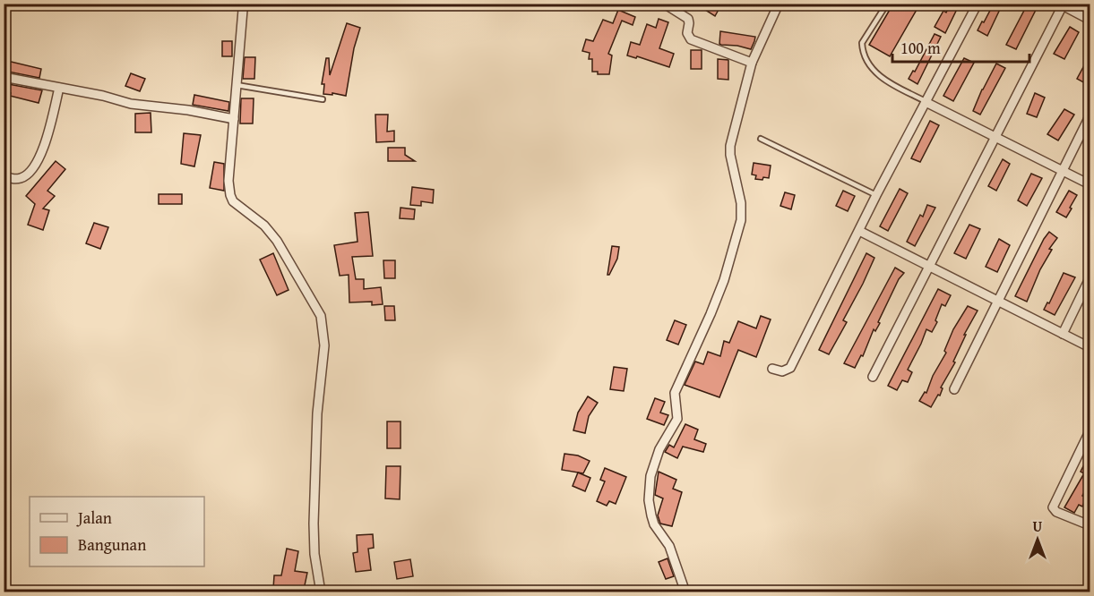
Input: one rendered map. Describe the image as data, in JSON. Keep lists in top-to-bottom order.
{
  "legend": ["Jalan", "Bangunan"],
  "scale_bar": "100 m",
  "north": "top"
}
